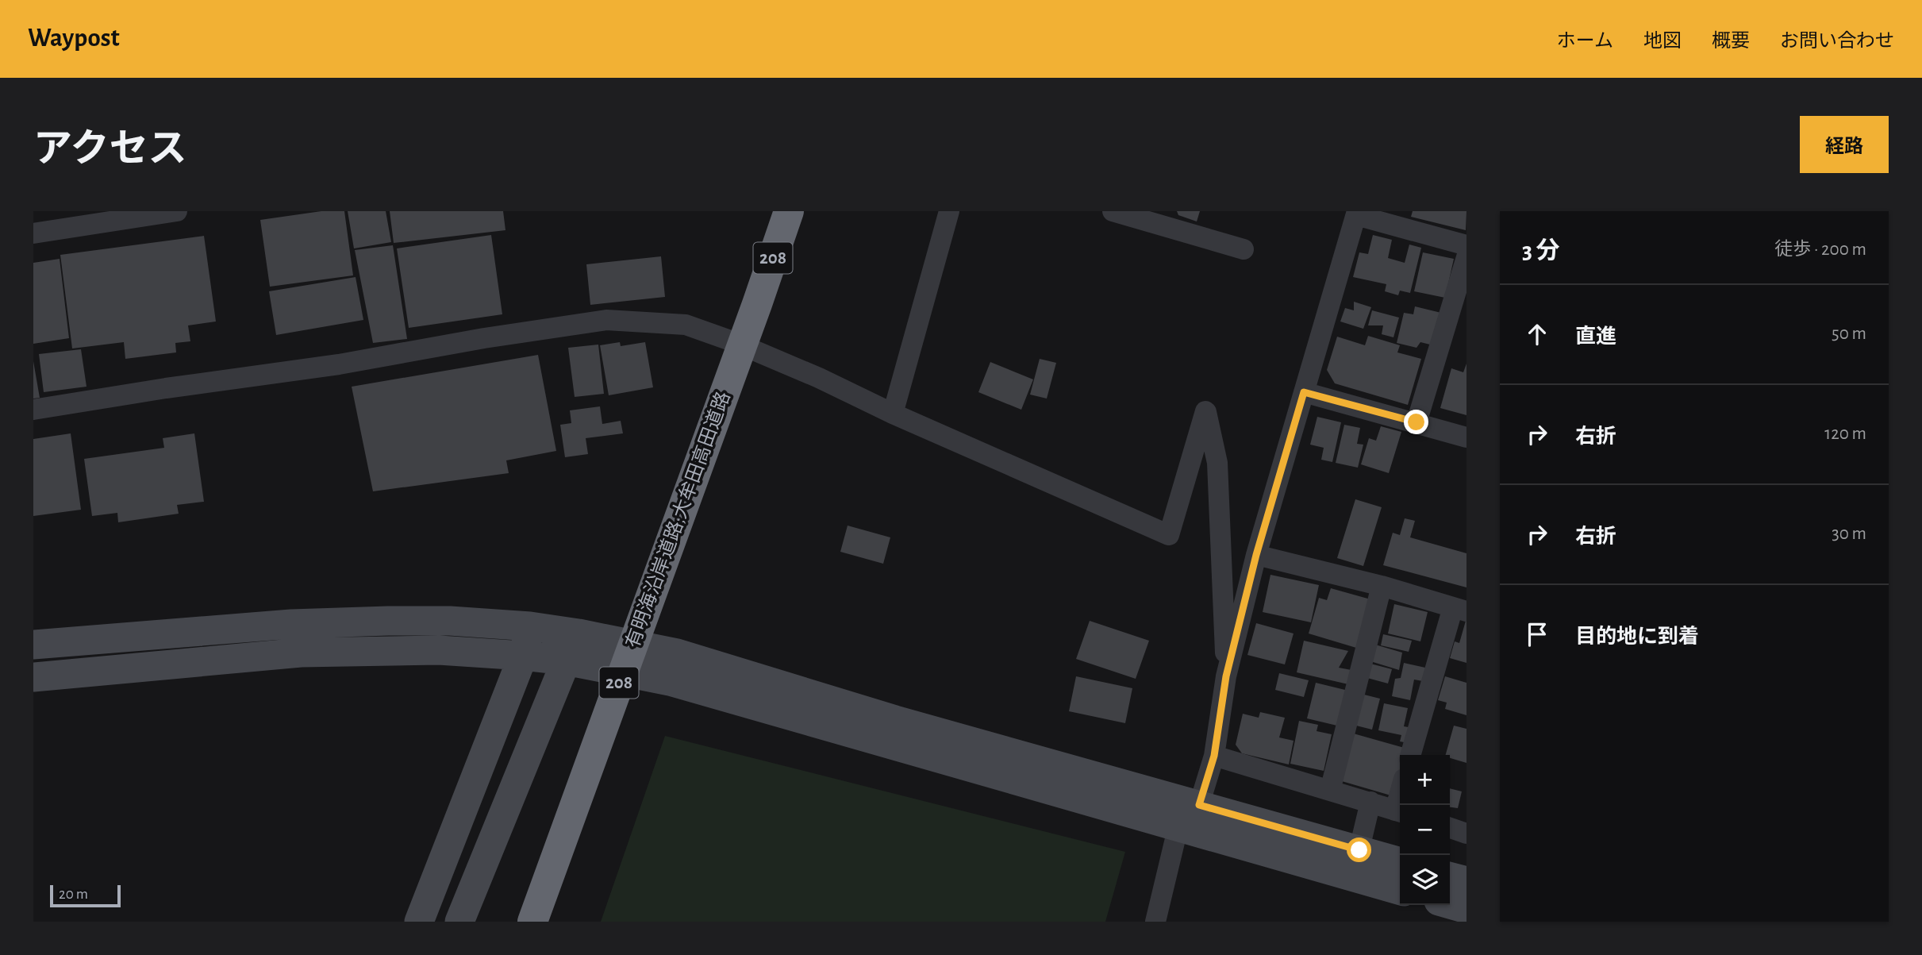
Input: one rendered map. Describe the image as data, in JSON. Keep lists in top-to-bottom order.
{
  "streets": {
    "highway": ["208", "有明海沿岸道路;大牟田高田道路"]
  },
  "scale_bar": "20 m",
  "page": {
    "header": "Waypost",
    "nav": [
      "ホーム",
      "地図",
      "概要",
      "お問い合わせ"
    ],
    "title": "アクセス",
    "buttons": "経路",
    "heading": ["3 分", "徒歩 · 200 m"],
    "list": [
      ["直進", "50 m"],
      ["右折", "120 m"],
      ["右折", "30 m"],
      "目的地に到着"
    ],
    "map_buttons": ["+", "−"],
    "scale": "20 m"
  }
}
